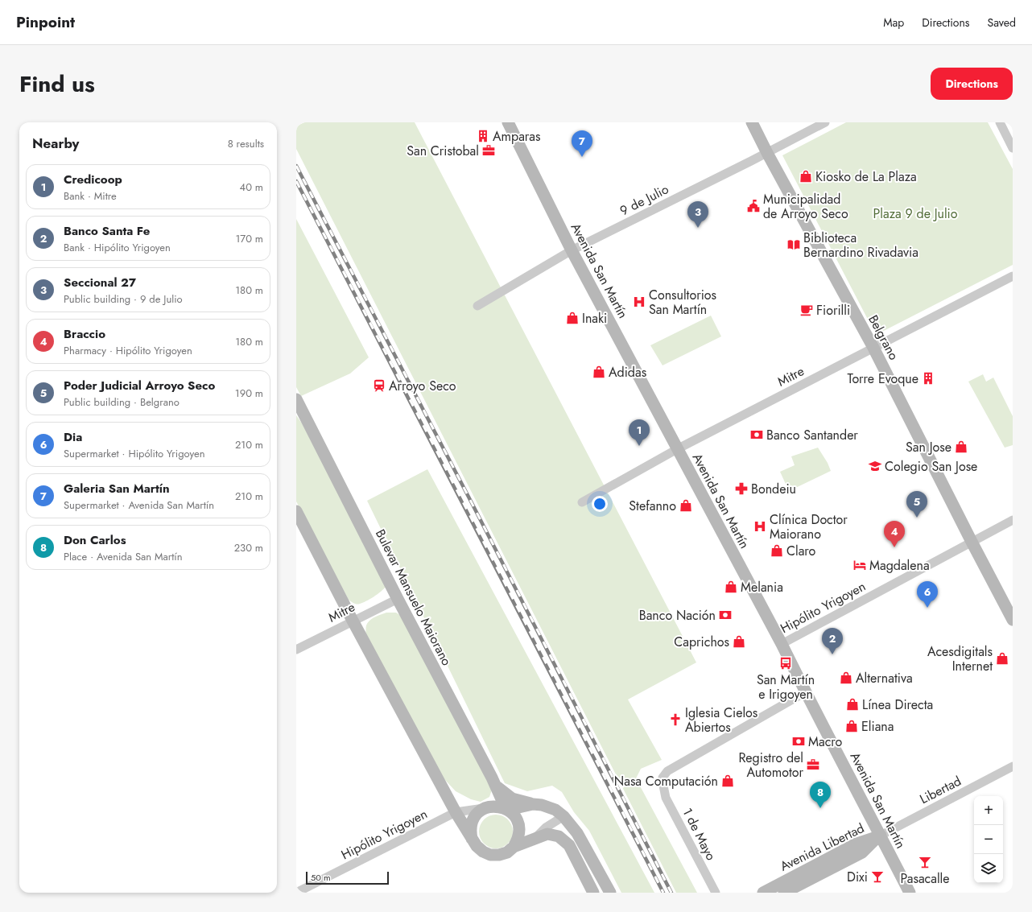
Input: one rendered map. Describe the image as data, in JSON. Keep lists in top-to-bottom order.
{
  "streets": {
    "street": [
      "9 de Julio",
      "Avenida San Martín",
      "Belgrano",
      "Mitre",
      "Bulevar Mansuelo Maiorano",
      "Hipólito Yrigoyen",
      "Libertad",
      "1 de Mayo",
      "Avenida Libertad"
    ]
  },
  "crossings": [
    ["9 de Julio", "Avenida San Martín"],
    ["9 de Julio", "Belgrano"],
    ["Avenida San Martín", "Mitre"],
    ["Avenida San Martín", "Hipólito Yrigoyen"],
    ["Avenida San Martín", "Libertad"],
    ["Avenida San Martín", "1 de Mayo"],
    ["Avenida San Martín", "Avenida Libertad"],
    ["Belgrano", "Mitre"],
    ["Belgrano", "Hipólito Yrigoyen"],
    ["Mitre", "Bulevar Mansuelo Maiorano"],
    ["Bulevar Mansuelo Maiorano", "Hipólito Yrigoyen"],
    ["Libertad", "Avenida Libertad"]
  ],
  "parks": ["Plaza 9 de Julio"],
  "places": {
    "building": ["Amparas", "Torre Evoque"],
    "office": ["San Cristobal", "Registro del Automotor"],
    "shop": [
      "Kiosko de La Plaza",
      "Inaki",
      "Adidas",
      "San Jose",
      "Stefanno",
      "Claro",
      "Melania",
      "Caprichos",
      "Acesdigitals Internet",
      "Alternativa",
      "Línea Directa",
      "Eliana",
      "Nasa Computación"
    ],
    "public building": ["Municipalidad de Arroyo Seco"],
    "library": ["Biblioteca Bernardino Rivadavia"],
    "hospital": ["Consultorios San Martín", "Clínica Doctor Maiorano"],
    "cafe": ["Fiorilli"],
    "station": ["Arroyo Seco"],
    "bank": ["Banco Santander", "Banco Nación", "Macro"],
    "school or university": ["Colegio San Jose"],
    "pharmacy": ["Bondeiu"],
    "hotel": ["Magdalena"],
    "bus stop": ["San Martín e Irigoyen"],
    "church": ["Iglesia Cielos Abiertos"],
    "bar": ["Pasacalle", "Dixi"]
  },
  "scale_bar": "50 m",
  "page": {
    "header": "Pinpoint",
    "nav": ["Map", "Directions", "Saved"],
    "title": "Find us",
    "buttons": "Directions",
    "heading": ["Nearby", "8 results"],
    "pins": [
      "7",
      "3",
      "1",
      "5",
      "4",
      "6",
      "2",
      "8"
    ],
    "list": [
      {
        "mark": "1",
        "name": "Credicoop",
        "note": "Bank · Mitre",
        "value": "40 m"
      },
      {
        "mark": "2",
        "name": "Banco Santa Fe",
        "note": "Bank · Hipólito Yrigoyen",
        "value": "170 m"
      },
      {
        "mark": "3",
        "name": "Seccional 27",
        "note": "Public building · 9 de Julio",
        "value": "180 m"
      },
      {
        "mark": "4",
        "name": "Braccio",
        "note": "Pharmacy · Hipólito Yrigoyen",
        "value": "180 m"
      },
      {
        "mark": "5",
        "name": "Poder Judicial Arroyo Seco",
        "note": "Public building · Belgrano",
        "value": "190 m"
      },
      {
        "mark": "6",
        "name": "Dia",
        "note": "Supermarket · Hipólito Yrigoyen",
        "value": "210 m"
      },
      {
        "mark": "7",
        "name": "Galeria San Martín",
        "note": "Supermarket · Avenida San Martín",
        "value": "210 m"
      },
      {
        "mark": "8",
        "name": "Don Carlos",
        "note": "Place · Avenida San Martín",
        "value": "230 m"
      }
    ],
    "map_buttons": ["+", "−"],
    "scale": "50 m"
  }
}
